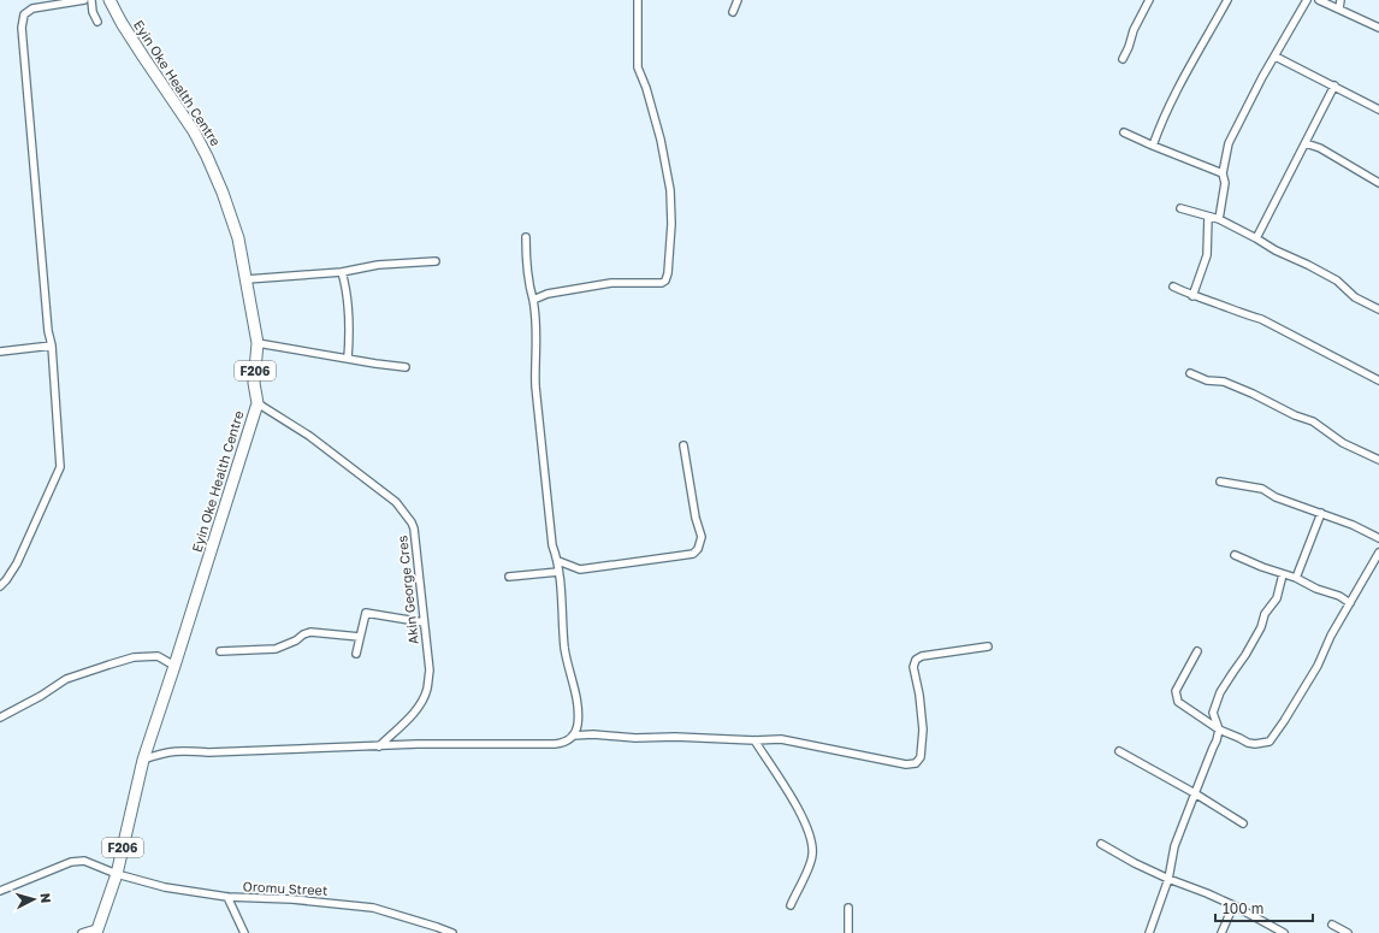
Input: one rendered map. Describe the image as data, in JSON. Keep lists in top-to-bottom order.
{
  "streets": {
    "main road": ["Eyin Oke Health Centre", "F206"],
    "street": ["Akin George Cres", "Oromu Street"]
  },
  "crossings": [
    ["Eyin Oke Health Centre", "Akin George Cres"],
    ["Eyin Oke Health Centre", "Oromu Street"]
  ],
  "scale_bar": "100 m",
  "north": "right"
}
